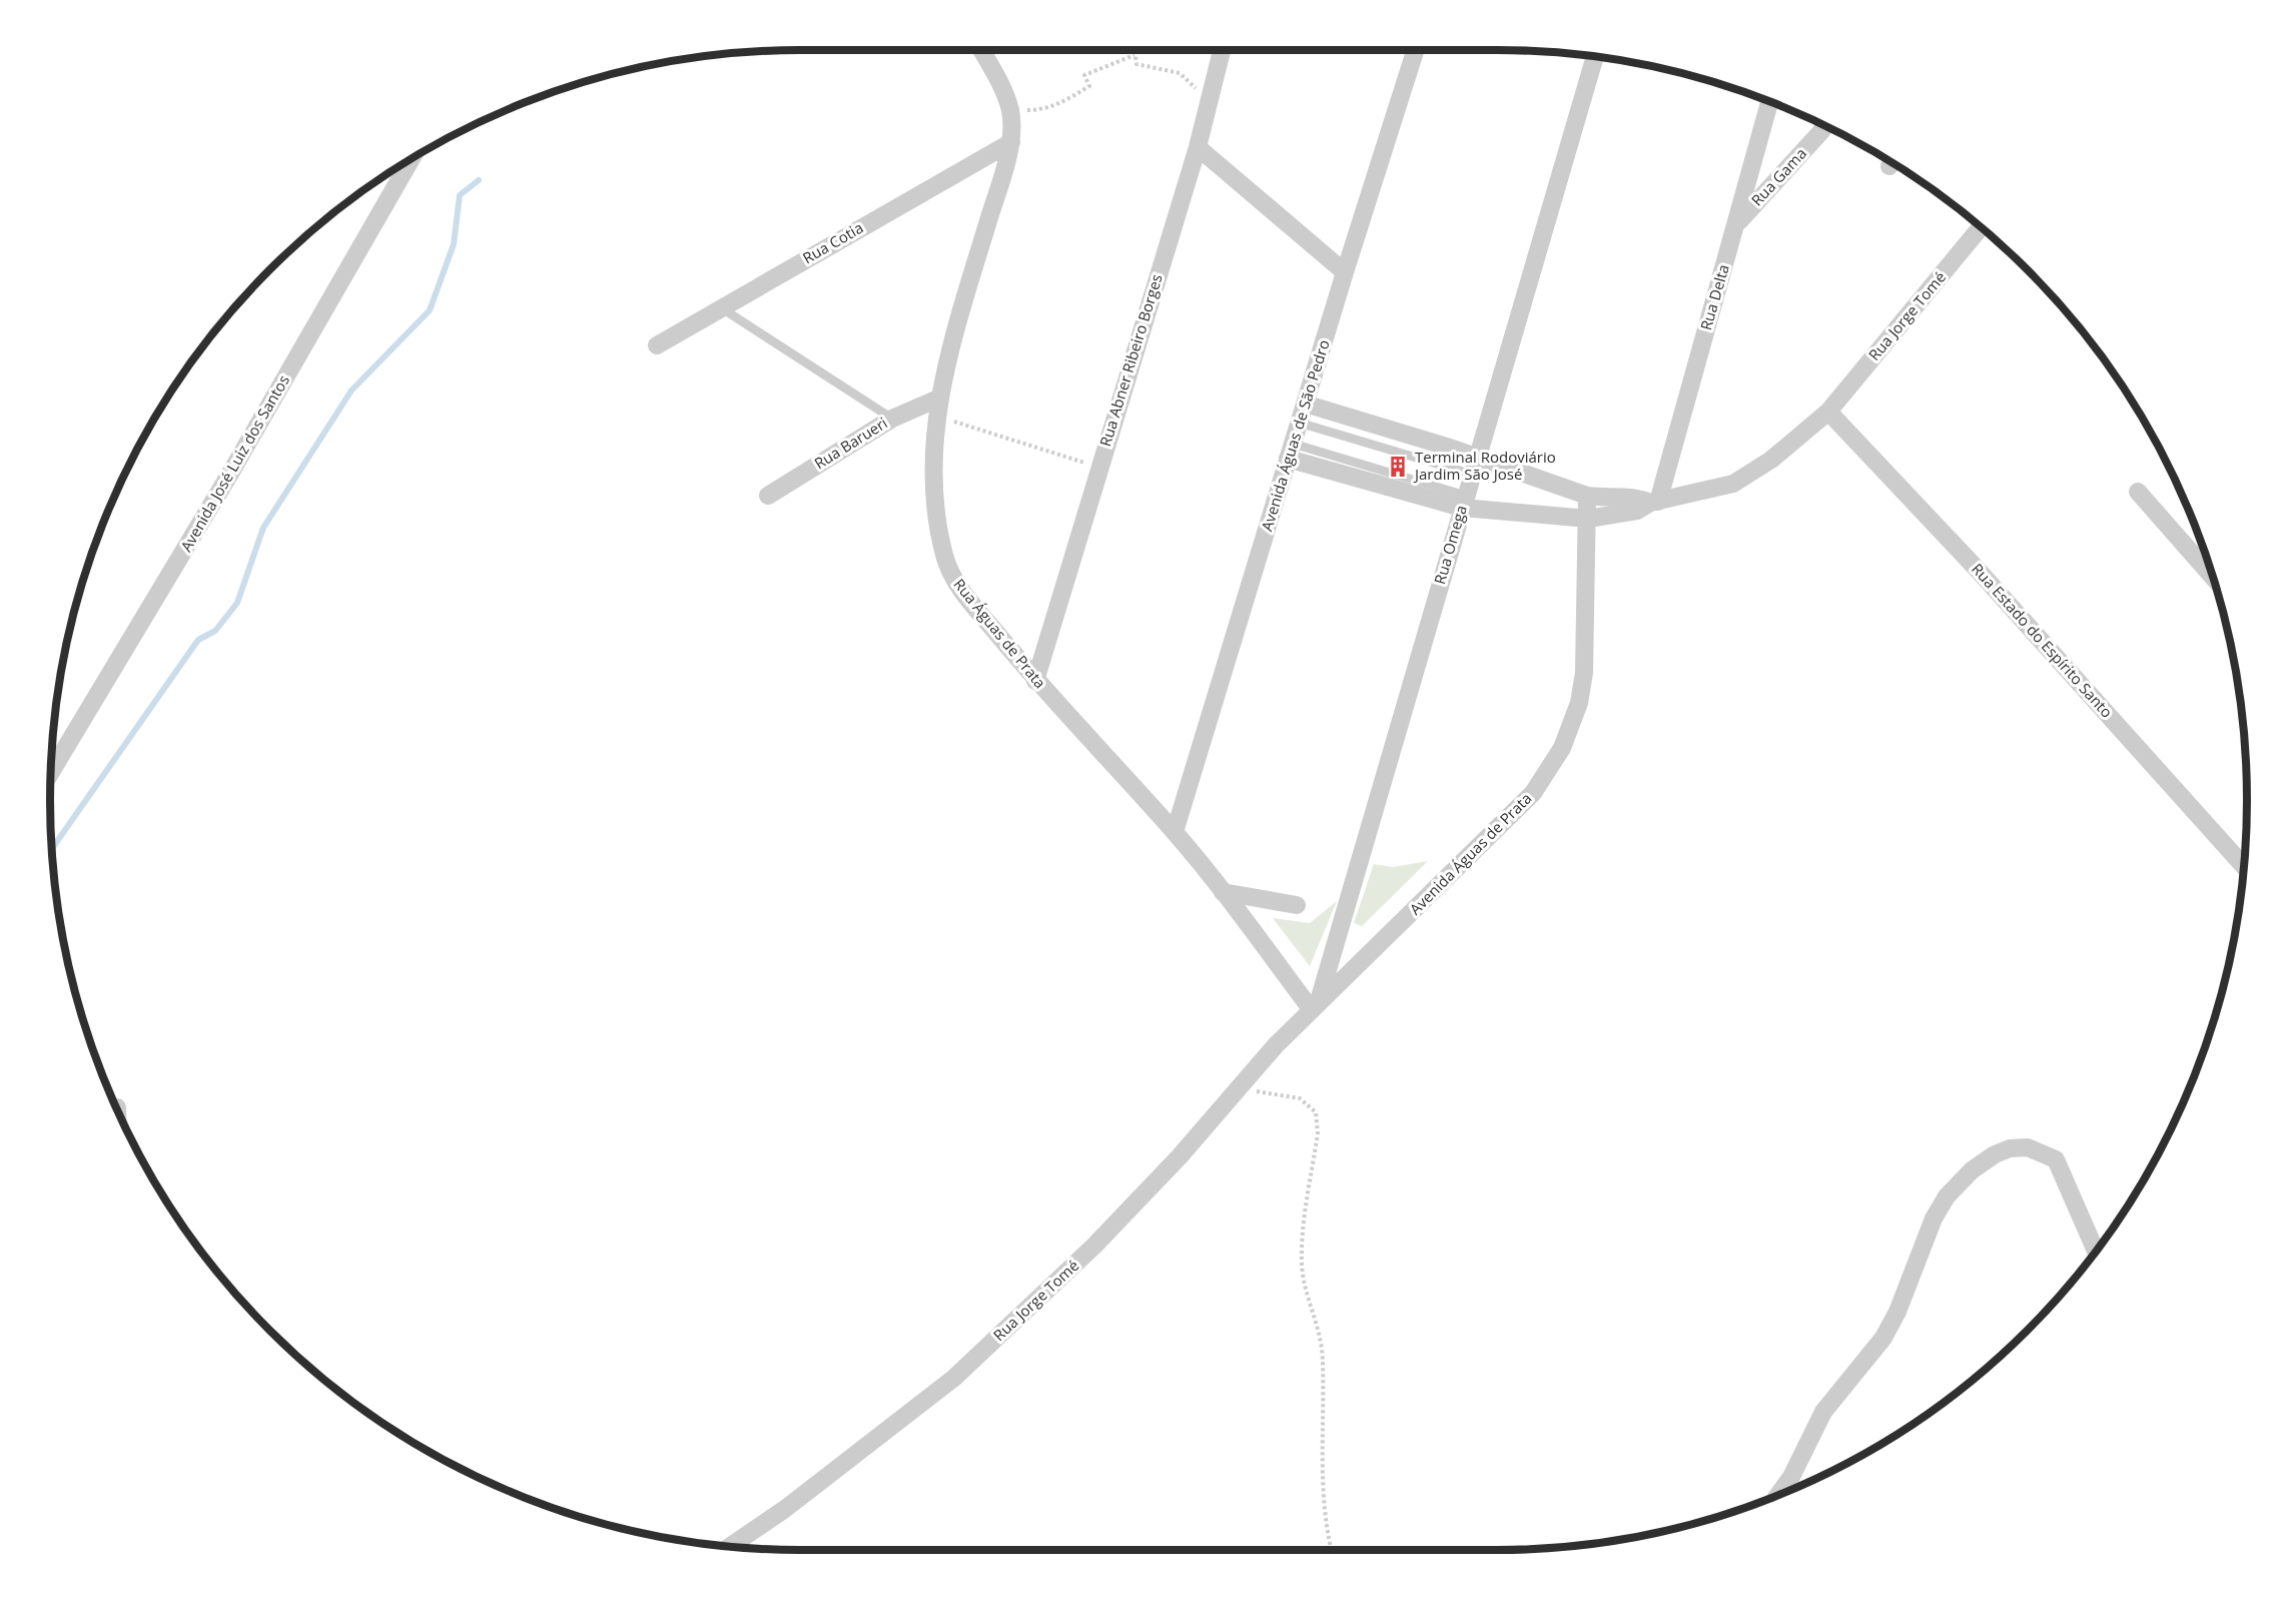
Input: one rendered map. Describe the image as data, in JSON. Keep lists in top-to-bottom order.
{
  "streets": {
    "street": [
      "Rua Gama",
      "Rua Cotia",
      "Rua Delta",
      "Rua Jorge Tomé",
      "Rua Abner Ribeiro Borges",
      "Avenida Águas de São Pedro",
      "Rua Barueri",
      "Avenida José Luiz dos Santos",
      "Rua Omega",
      "Rua Águas de Prata",
      "Rua Estado do Espírito Santo",
      "Avenida Águas de Prata"
    ]
  },
  "crossings": [
    ["Rua Gama", "Rua Delta"],
    ["Rua Cotia", "Rua Águas de Prata"],
    ["Rua Jorge Tomé", "Rua Omega"],
    ["Rua Jorge Tomé", "Rua Águas de Prata"],
    ["Rua Jorge Tomé", "Rua Estado do Espírito Santo"],
    ["Rua Jorge Tomé", "Avenida Águas de Prata"],
    ["Rua Abner Ribeiro Borges", "Rua Águas de Prata"],
    ["Avenida Águas de São Pedro", "Rua Águas de Prata"],
    ["Rua Barueri", "Rua Águas de Prata"],
    ["Rua Omega", "Rua Águas de Prata"],
    ["Rua Omega", "Avenida Águas de Prata"],
    ["Rua Águas de Prata", "Avenida Águas de Prata"]
  ],
  "places": {
    "building": ["Terminal Rodoviário Jardim São José"]
  }
}
